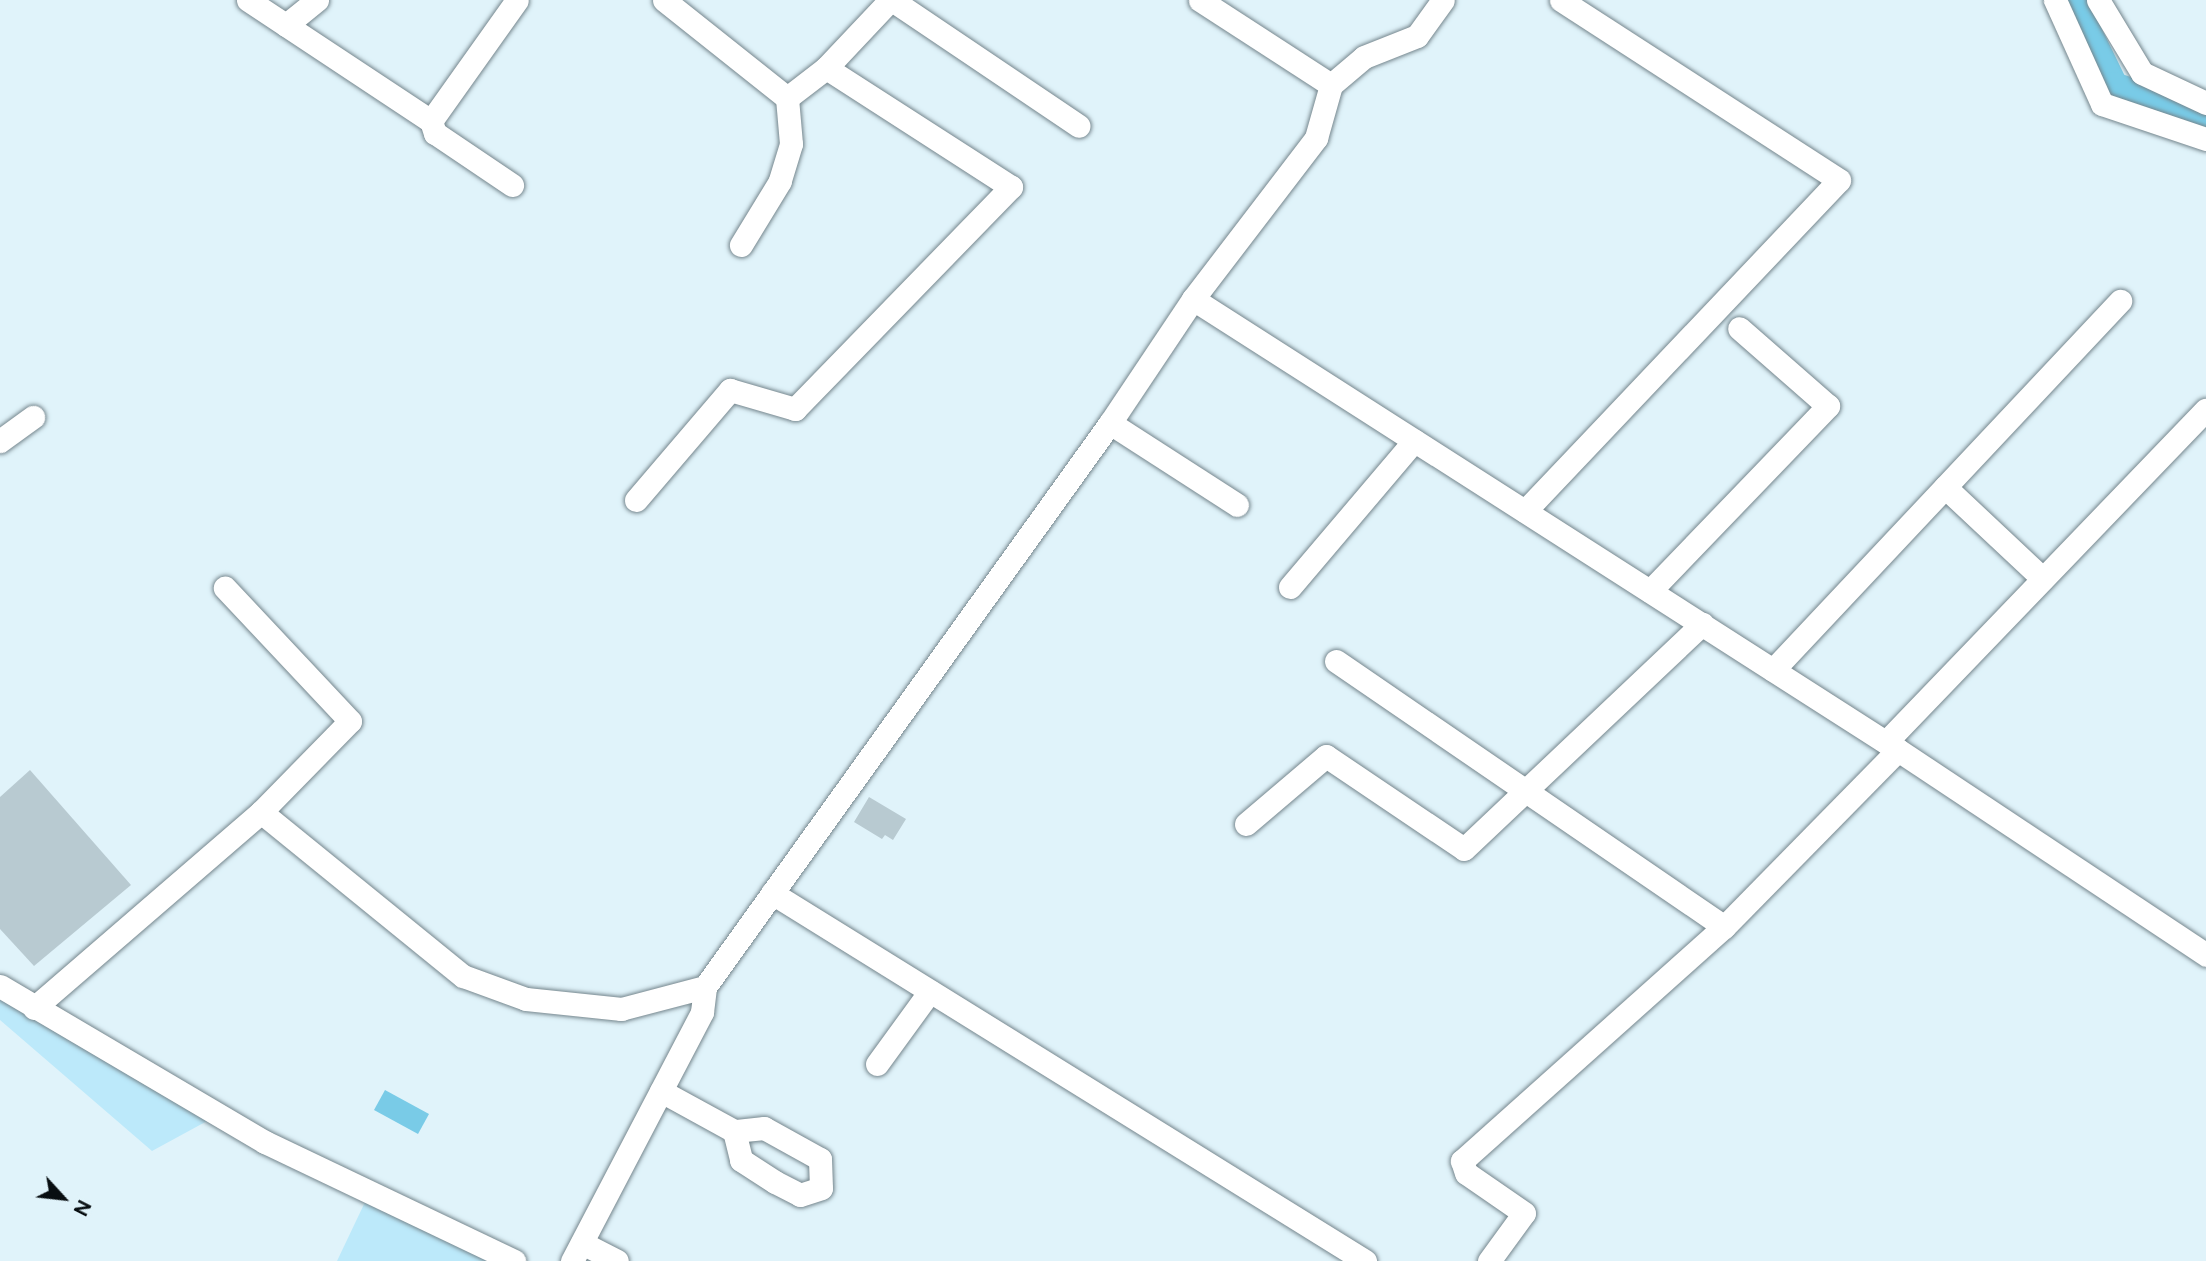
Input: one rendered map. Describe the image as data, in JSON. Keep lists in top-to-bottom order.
{
  "north": "bottom right"
}
